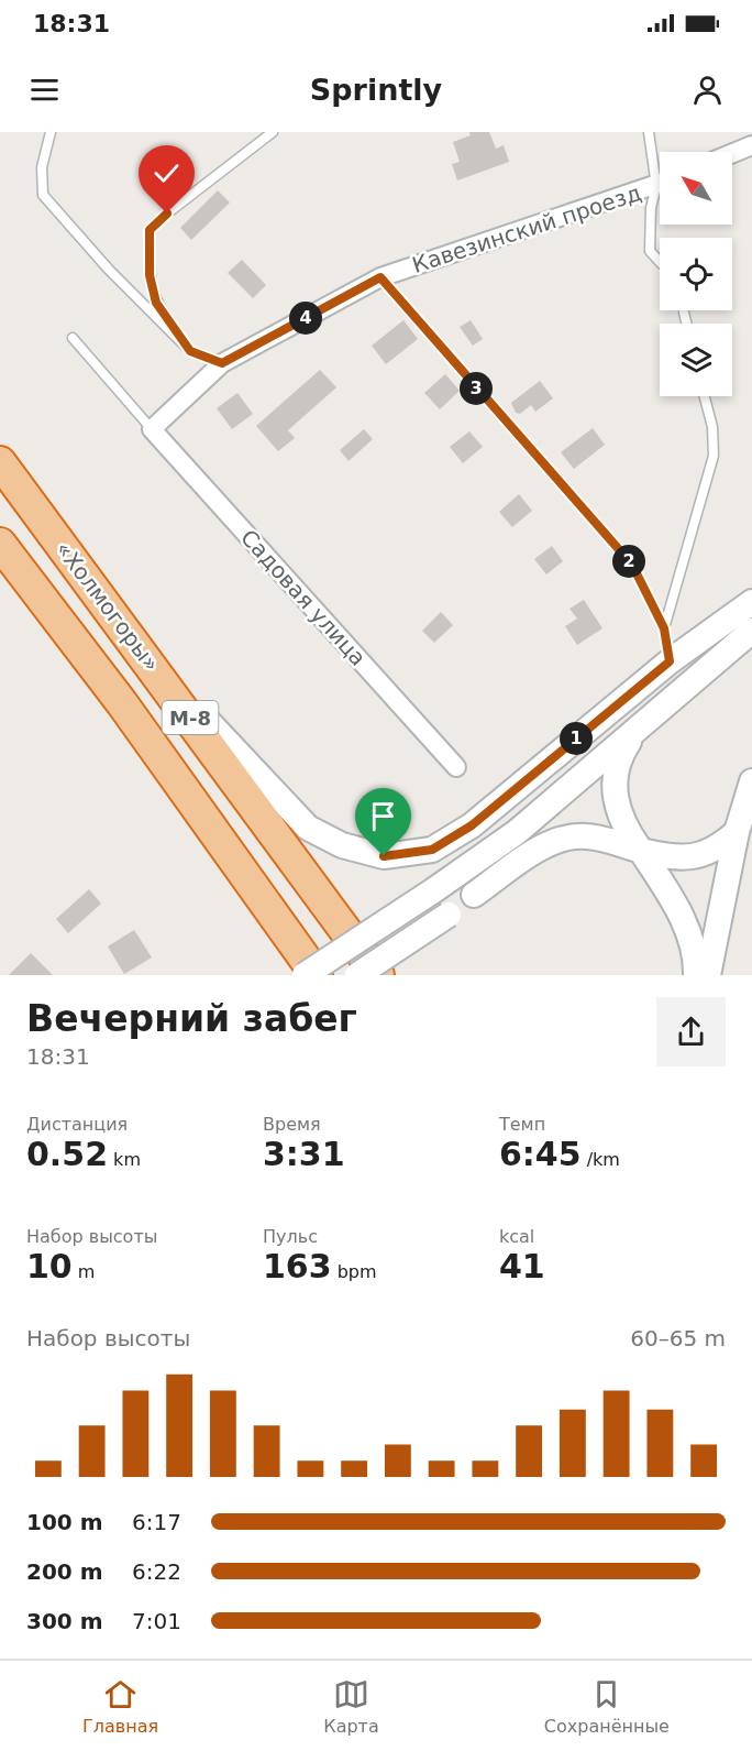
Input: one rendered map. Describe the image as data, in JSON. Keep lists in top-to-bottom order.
{
  "streets": {
    "highway": ["«Холмогоры»", "М-8"],
    "street": ["Кавезинский проезд", "Садовая улица"]
  },
  "crossings": [
    ["Кавезинский проезд", "Садовая улица"]
  ],
  "north": "top left",
  "page": {
    "status": "18:31",
    "header": "Sprintly",
    "pins": [
      "4",
      "3",
      "2",
      "1"
    ],
    "heading": ["Вечерний забег", "18:31"],
    "stats": [
      ["Дистанция", "0.52 km"],
      ["Время", "3:31"],
      ["Темп", "6:45 /km"],
      ["Набор высоты", "10 m"],
      ["Пульс", "163 bpm"],
      ["kcal", "41"]
    ],
    "chart": ["Набор высоты", "60–65 m"],
    "list": [
      {
        "name": "100 m",
        "note": "6:17"
      },
      {
        "name": "200 m",
        "note": "6:22"
      },
      {
        "name": "300 m",
        "note": "7:01"
      }
    ],
    "tabs": ["Главная", "Карта", "Сохранённые"]
  }
}
